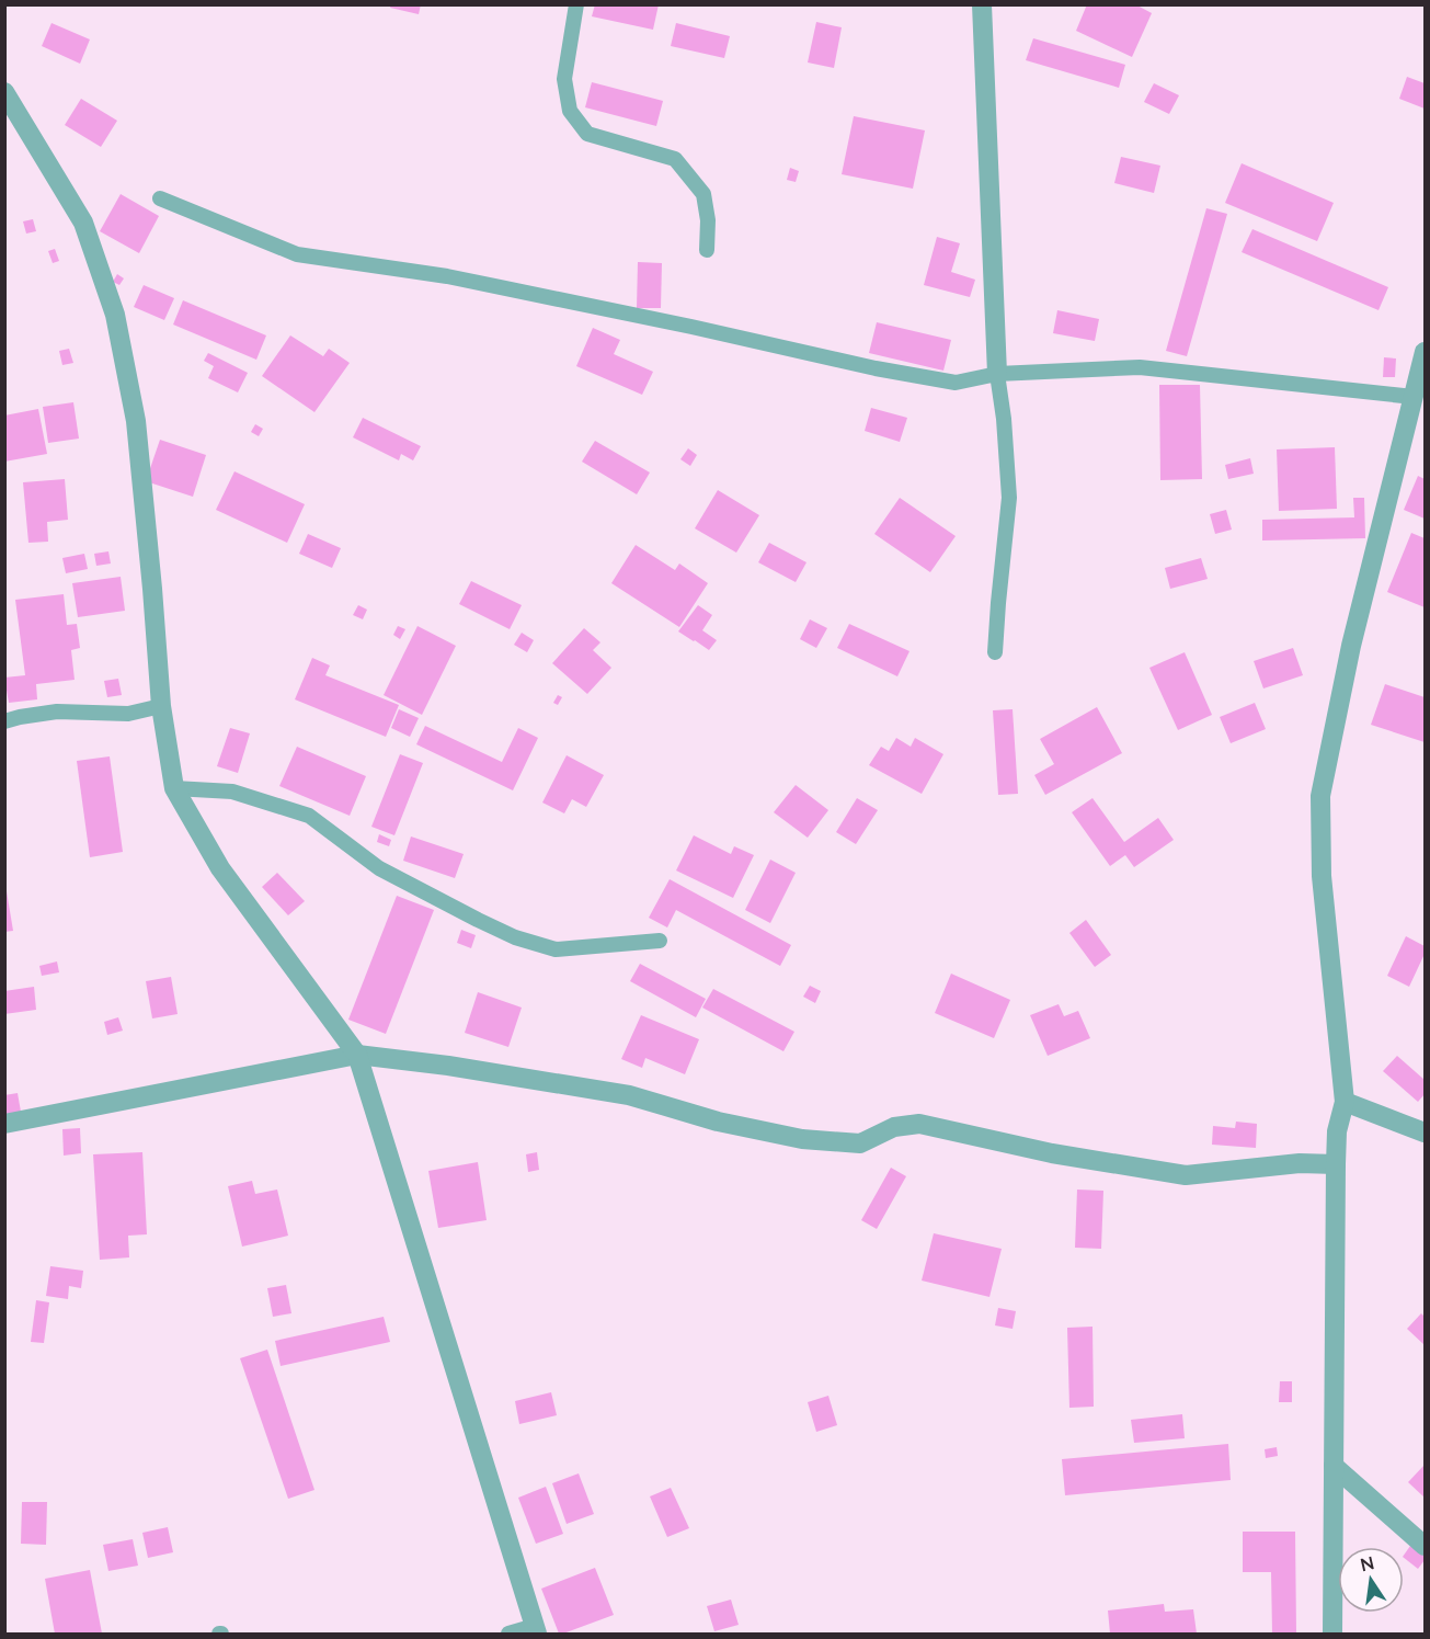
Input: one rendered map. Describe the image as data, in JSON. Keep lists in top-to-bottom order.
{
  "north": "top"
}
